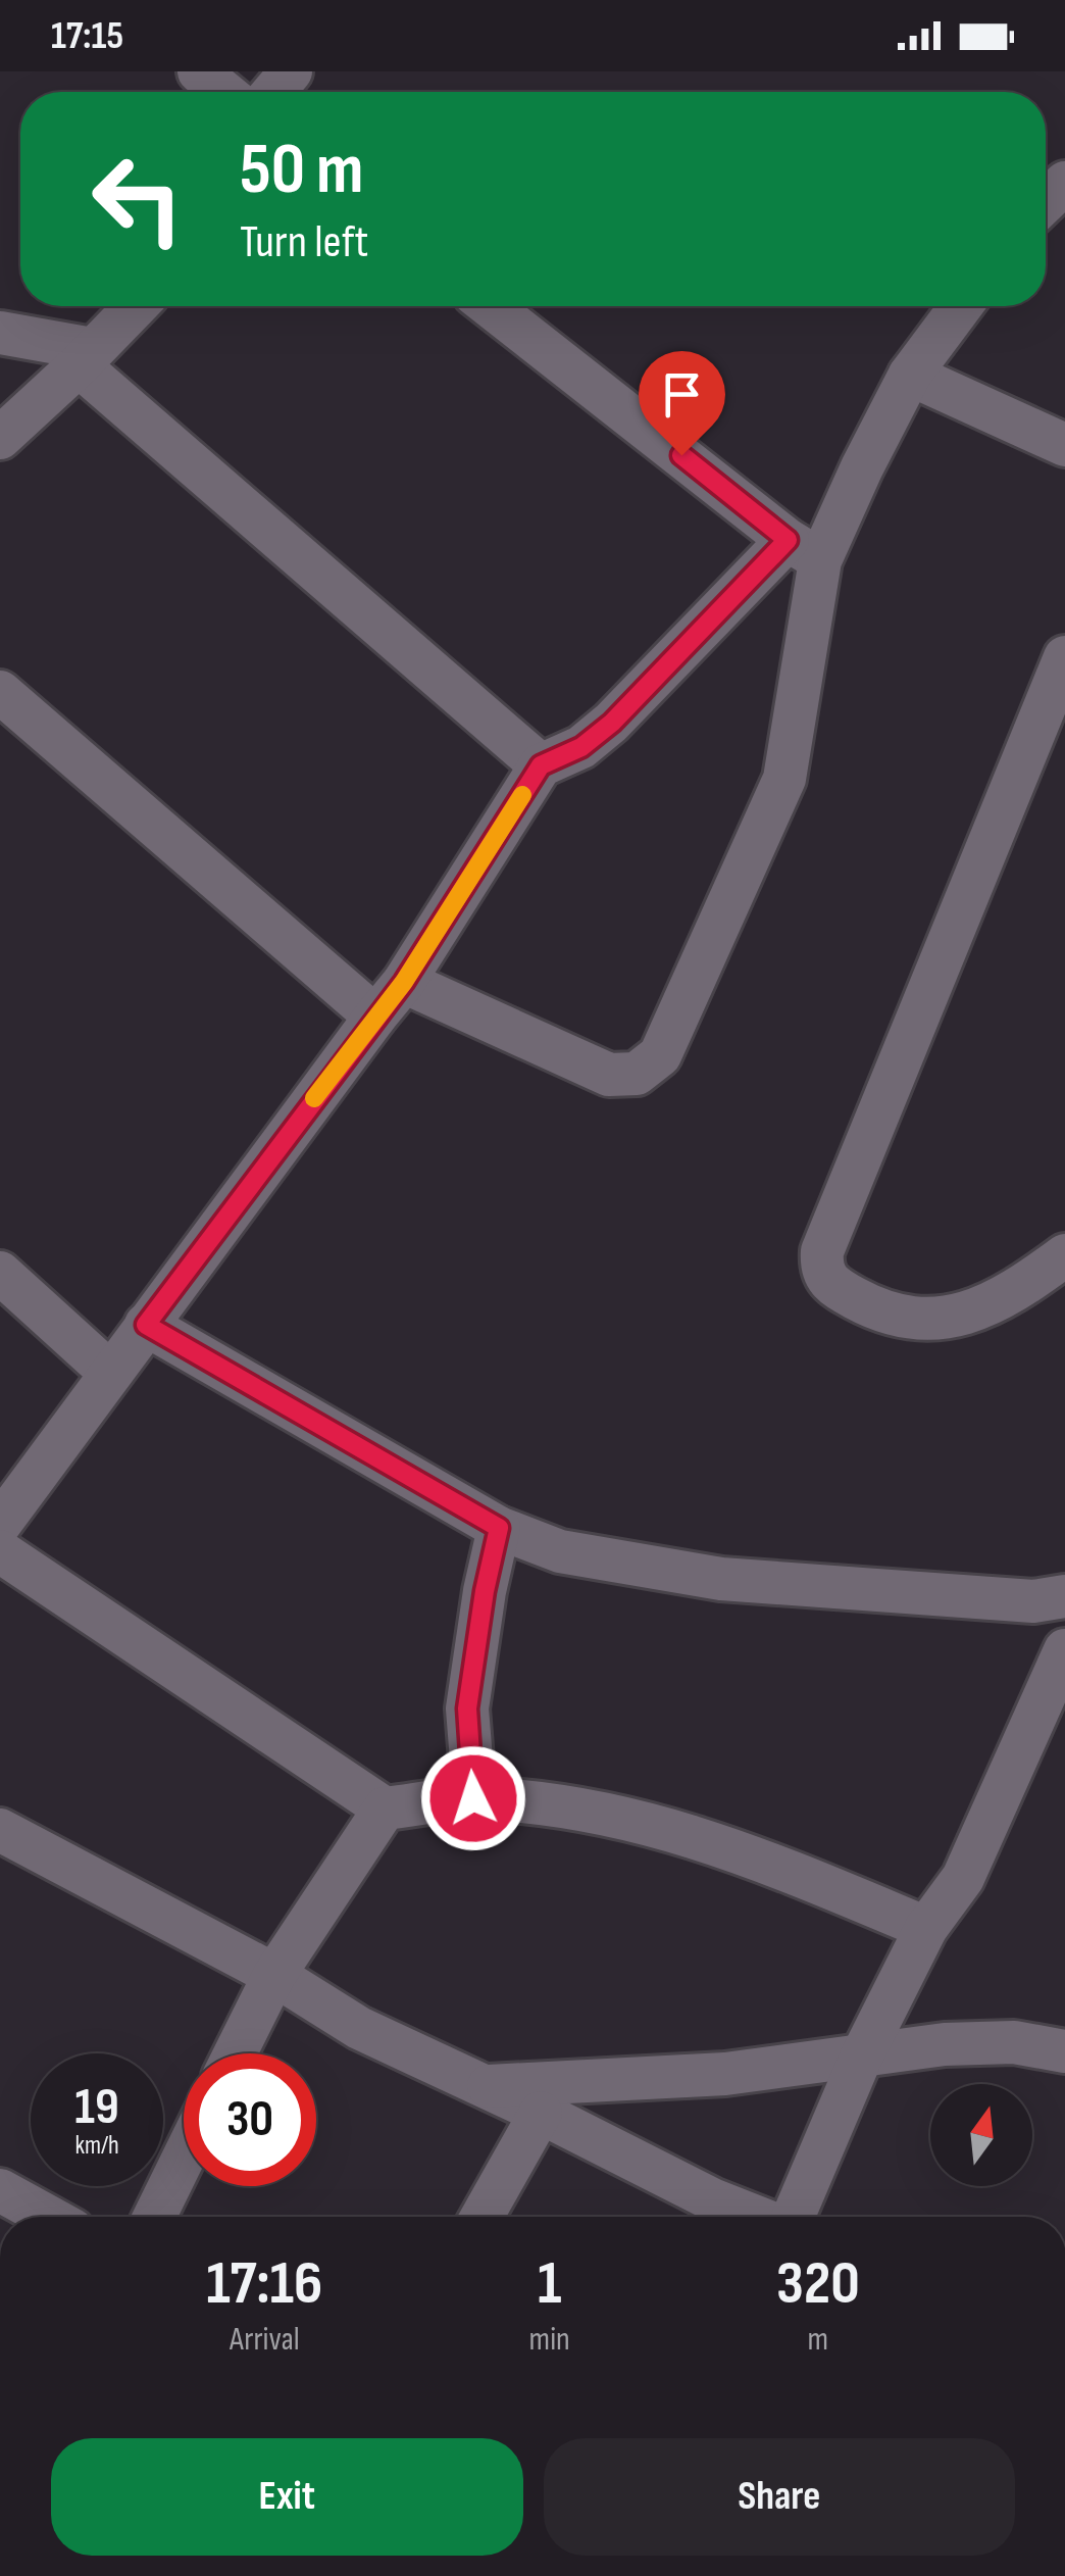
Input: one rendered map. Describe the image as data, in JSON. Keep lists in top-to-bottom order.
{
  "north": "top",
  "page": {
    "status": "17:15",
    "turn": ["50 m", "Turn left"],
    "speed": "19 km/h",
    "limit": "30",
    "eta": [
      "17:16",
      "Arrival",
      "1",
      "min",
      "320",
      "m"
    ],
    "buttons": ["Exit", "Share"]
  }
}
